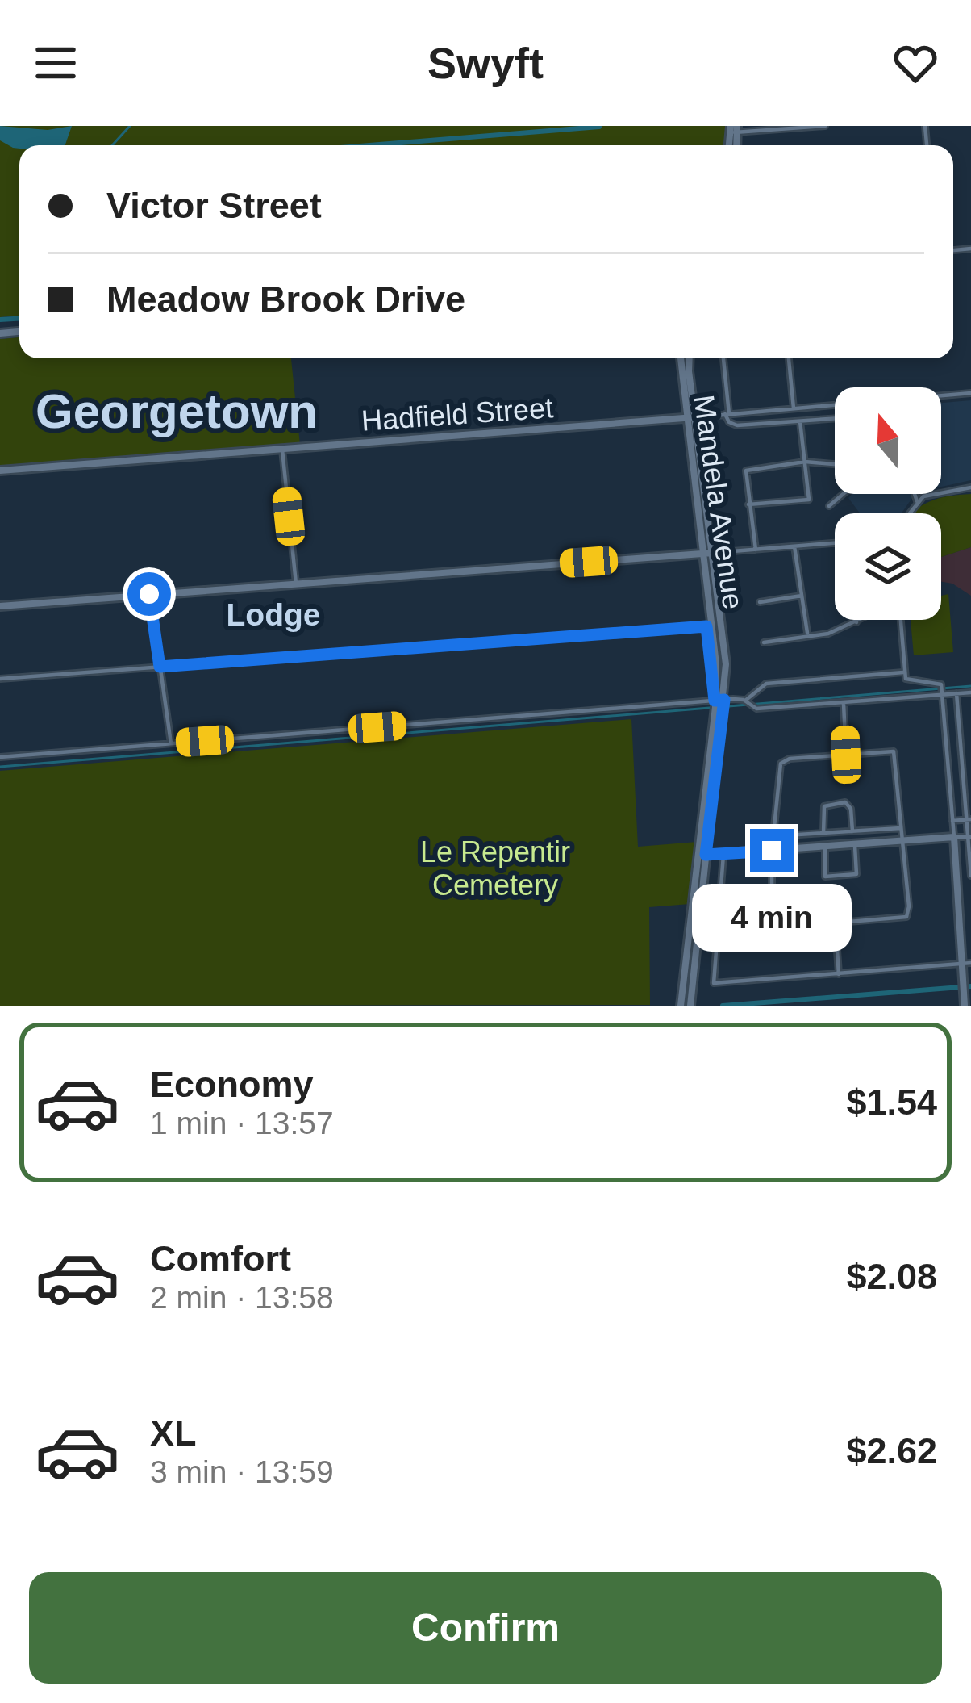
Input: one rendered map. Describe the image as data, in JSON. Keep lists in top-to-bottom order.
{
  "streets": {
    "street": ["Hadfield Street", "Mandela Avenue"]
  },
  "crossings": [
    ["Hadfield Street", "Mandela Avenue"]
  ],
  "districts": ["Georgetown", "Lodge"],
  "parks": ["Le Repentir Cemetery"],
  "north": "top",
  "page": {
    "header": "Swyft",
    "banner": ["Victor Street", "Meadow Brook Drive"],
    "bubble": "4 min",
    "list": [
      {
        "name": "Economy",
        "note": "1 min · 13:57",
        "value": "$1.54"
      },
      {
        "name": "Comfort",
        "note": "2 min · 13:58",
        "value": "$2.08"
      },
      {
        "name": "XL",
        "note": "3 min · 13:59",
        "value": "$2.62"
      }
    ],
    "buttons": "Confirm"
  }
}
